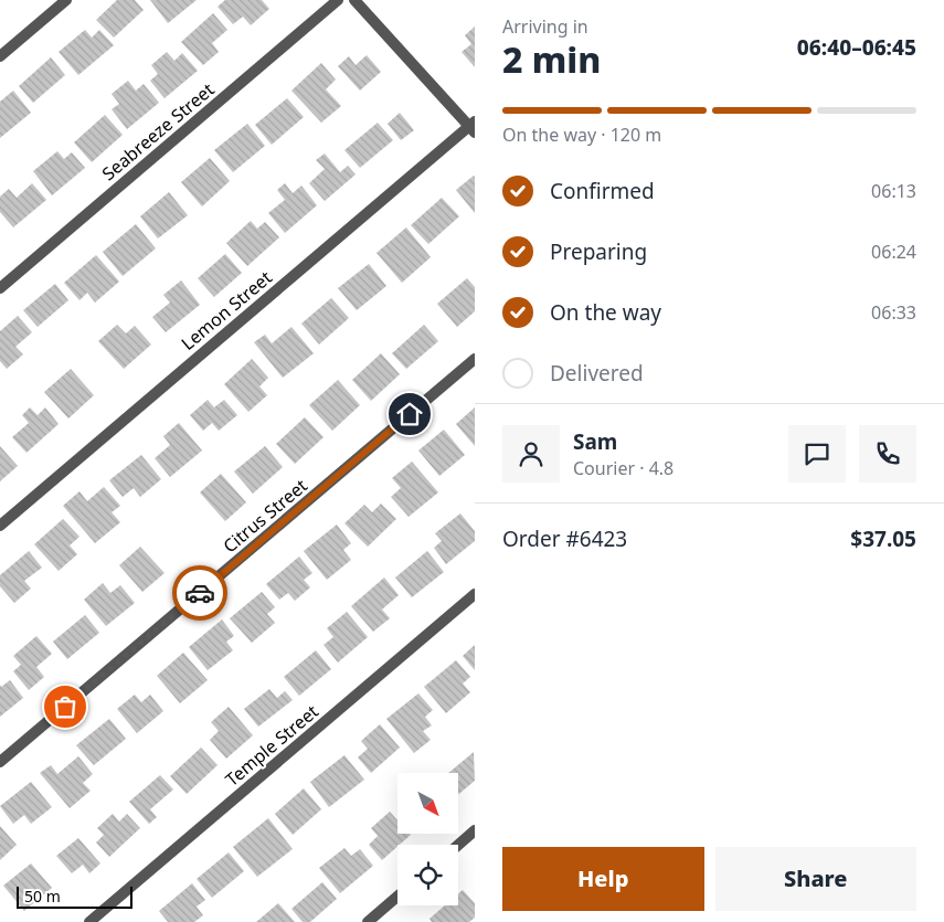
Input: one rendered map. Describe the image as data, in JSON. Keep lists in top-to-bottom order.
{
  "streets": {
    "street": [
      "Seabreeze Street",
      "Lemon Street",
      "Citrus Street",
      "Temple Street"
    ]
  },
  "scale_bar": "50 m",
  "north": "bottom right",
  "page": {
    "heading": ["2 min", "Arriving in", "06:40–06:45"],
    "panel": [
      "Sam",
      "Courier · 4.8",
      "Order #6423",
      "$37.05"
    ],
    "bar": "On the way · 120 m",
    "list": [
      ["Confirmed", "06:13"],
      ["Preparing", "06:24"],
      ["On the way", "06:33"],
      "Delivered"
    ],
    "buttons": ["Help", "Share"],
    "scale": "50 m"
  }
}
